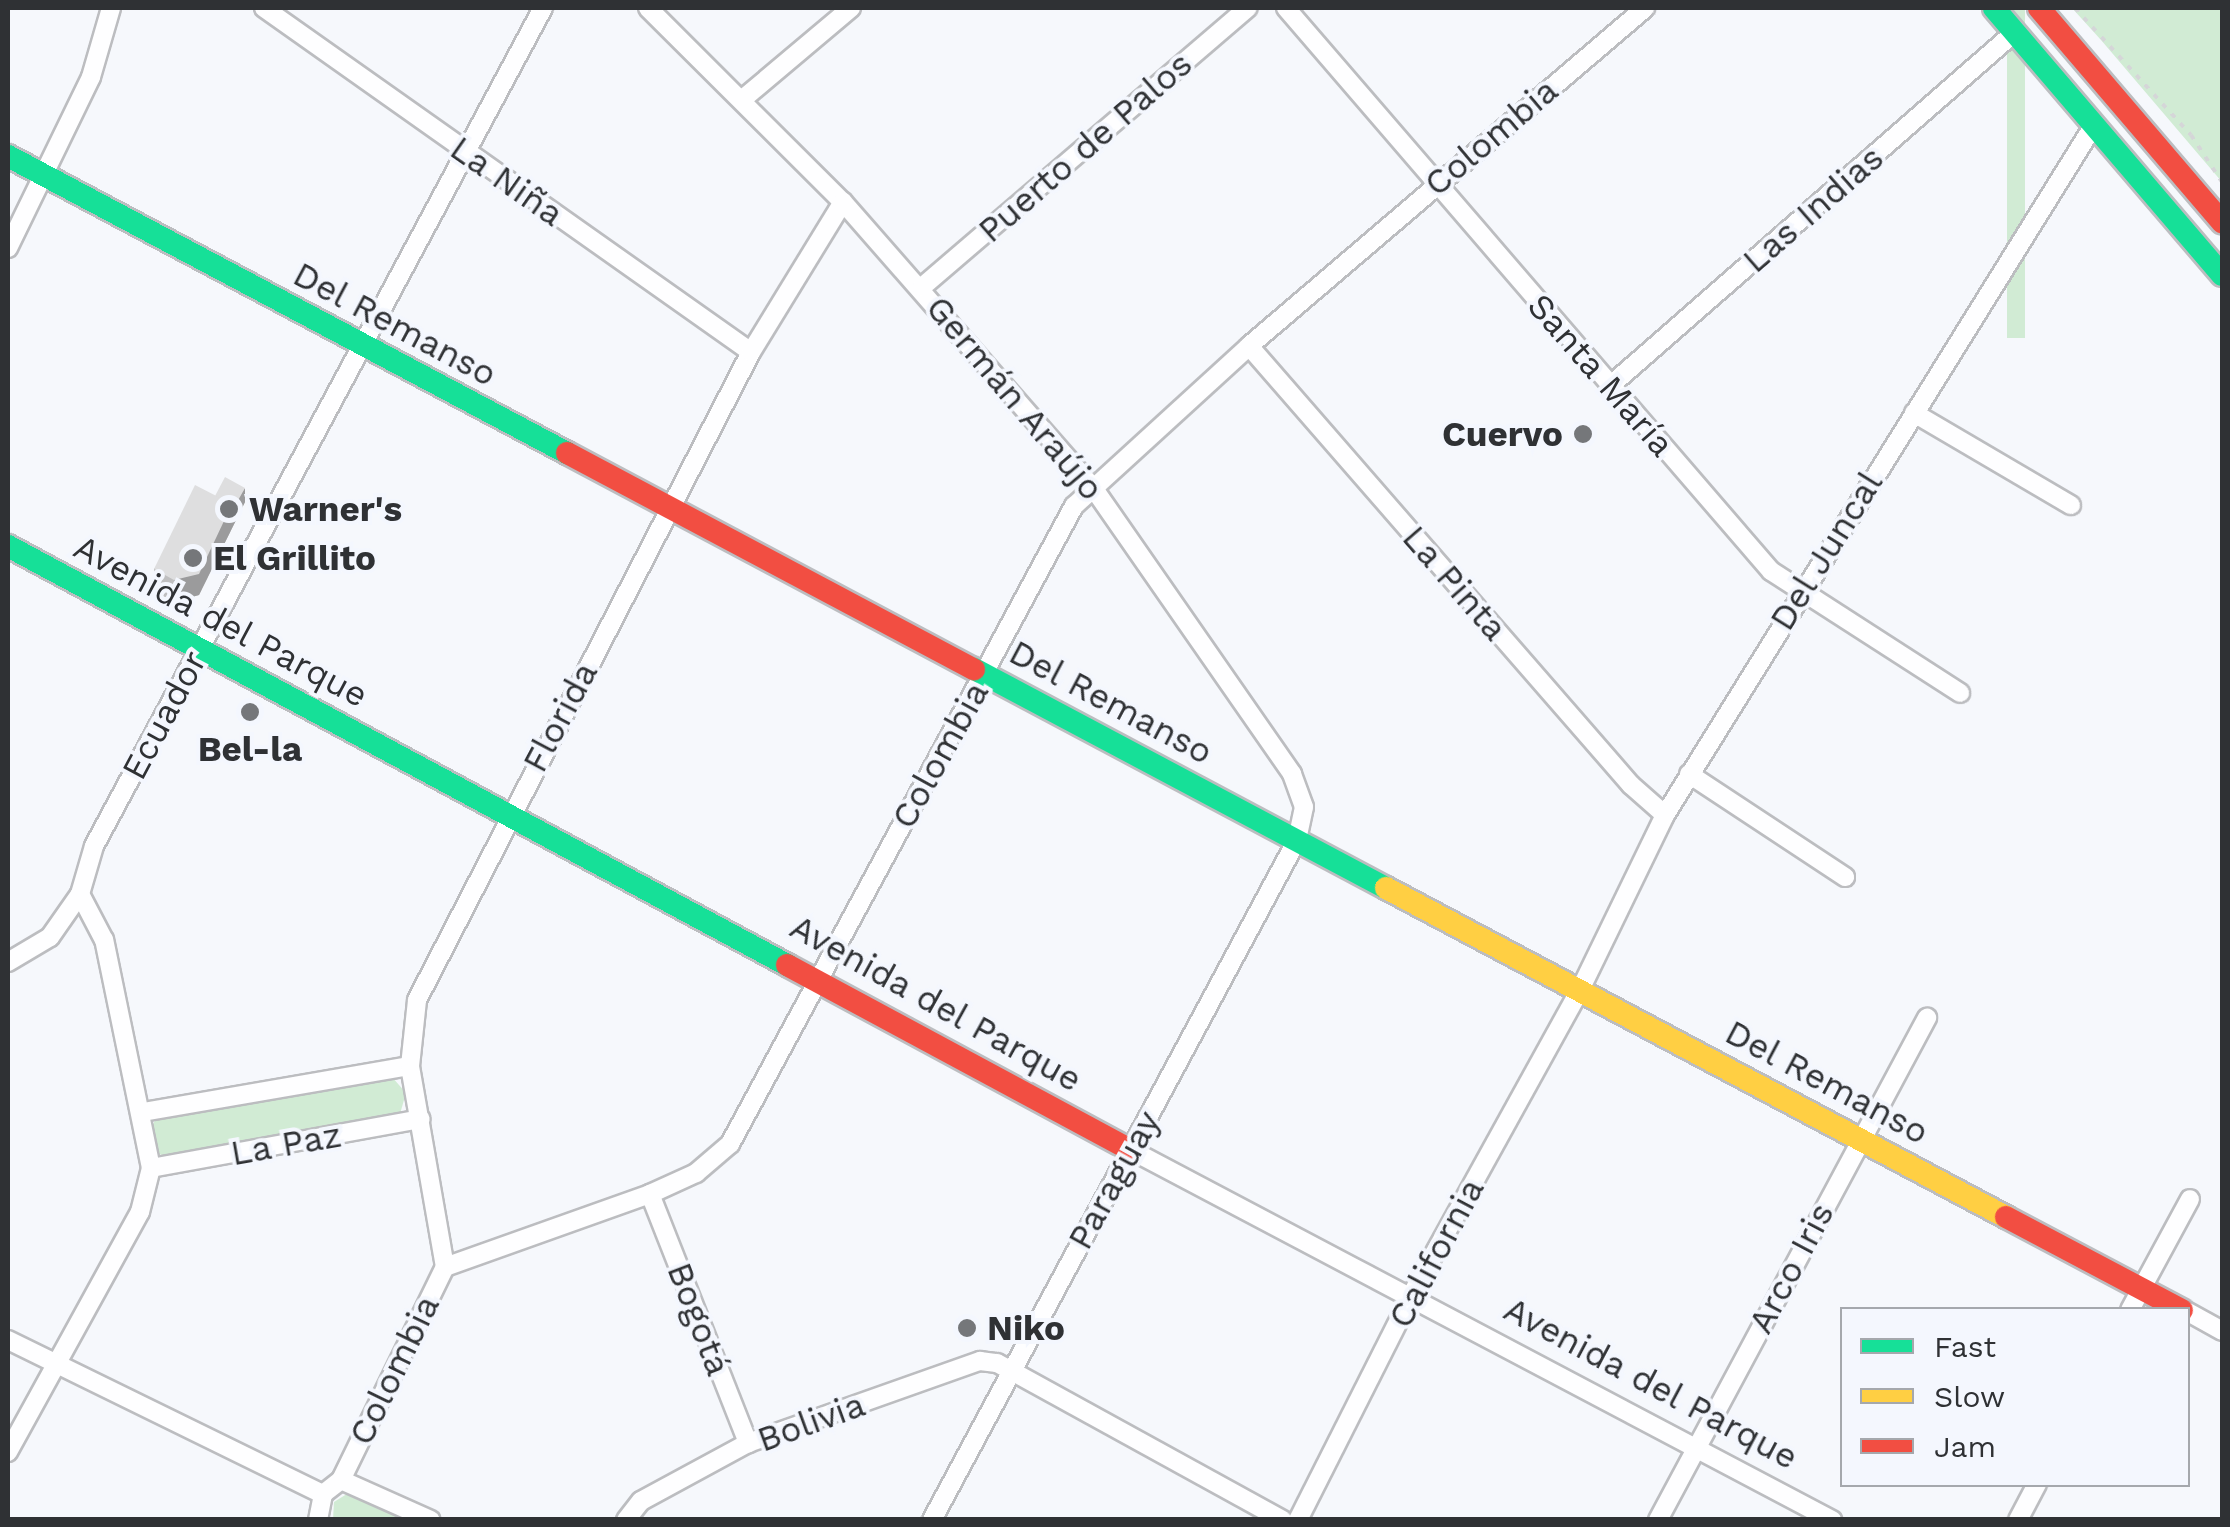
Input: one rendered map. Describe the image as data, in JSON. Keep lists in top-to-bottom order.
{
  "streets": {
    "street": [
      "Colombia",
      "Puerto de Palos",
      "La Niña",
      "Las Indias",
      "Del Remanso",
      "Santa María",
      "Germán Araújo",
      "Del Juncal",
      "La Pinta",
      "Avenida del Parque",
      "Ecuador",
      "Florida",
      "La Paz",
      "Paraguay",
      "California",
      "Arco Iris",
      "Bogotá",
      "Bolivia"
    ]
  },
  "crossings": [
    ["Colombia", "Del Remanso"],
    ["Colombia", "Santa María"],
    ["Colombia", "Germán Araújo"],
    ["Colombia", "La Pinta"],
    ["Colombia", "Avenida del Parque"],
    ["Colombia", "Florida"],
    ["Colombia", "Bogotá"],
    ["Puerto de Palos", "Germán Araújo"],
    ["La Niña", "Ecuador"],
    ["La Niña", "Florida"],
    ["Las Indias", "Santa María"],
    ["Del Remanso", "Germán Araújo"],
    ["Del Remanso", "Del Juncal"],
    ["Del Remanso", "Ecuador"],
    ["Del Remanso", "Florida"],
    ["Del Remanso", "Paraguay"],
    ["Del Remanso", "California"],
    ["Del Remanso", "Arco Iris"],
    ["Santa María", "Del Juncal"],
    ["Germán Araújo", "Florida"],
    ["Germán Araújo", "Paraguay"],
    ["Del Juncal", "La Pinta"],
    ["Del Juncal", "California"],
    ["Avenida del Parque", "Ecuador"],
    ["Avenida del Parque", "Florida"],
    ["Avenida del Parque", "Paraguay"],
    ["Avenida del Parque", "California"],
    ["Avenida del Parque", "Arco Iris"],
    ["Florida", "La Paz"],
    ["Paraguay", "Bolivia"],
    ["Bogotá", "Bolivia"]
  ],
  "places": [
    "Cuervo",
    "Warner's",
    "El Grillito",
    "Bel-la",
    "Niko"
  ],
  "legend": ["Fast", "Slow", "Jam"]
}
